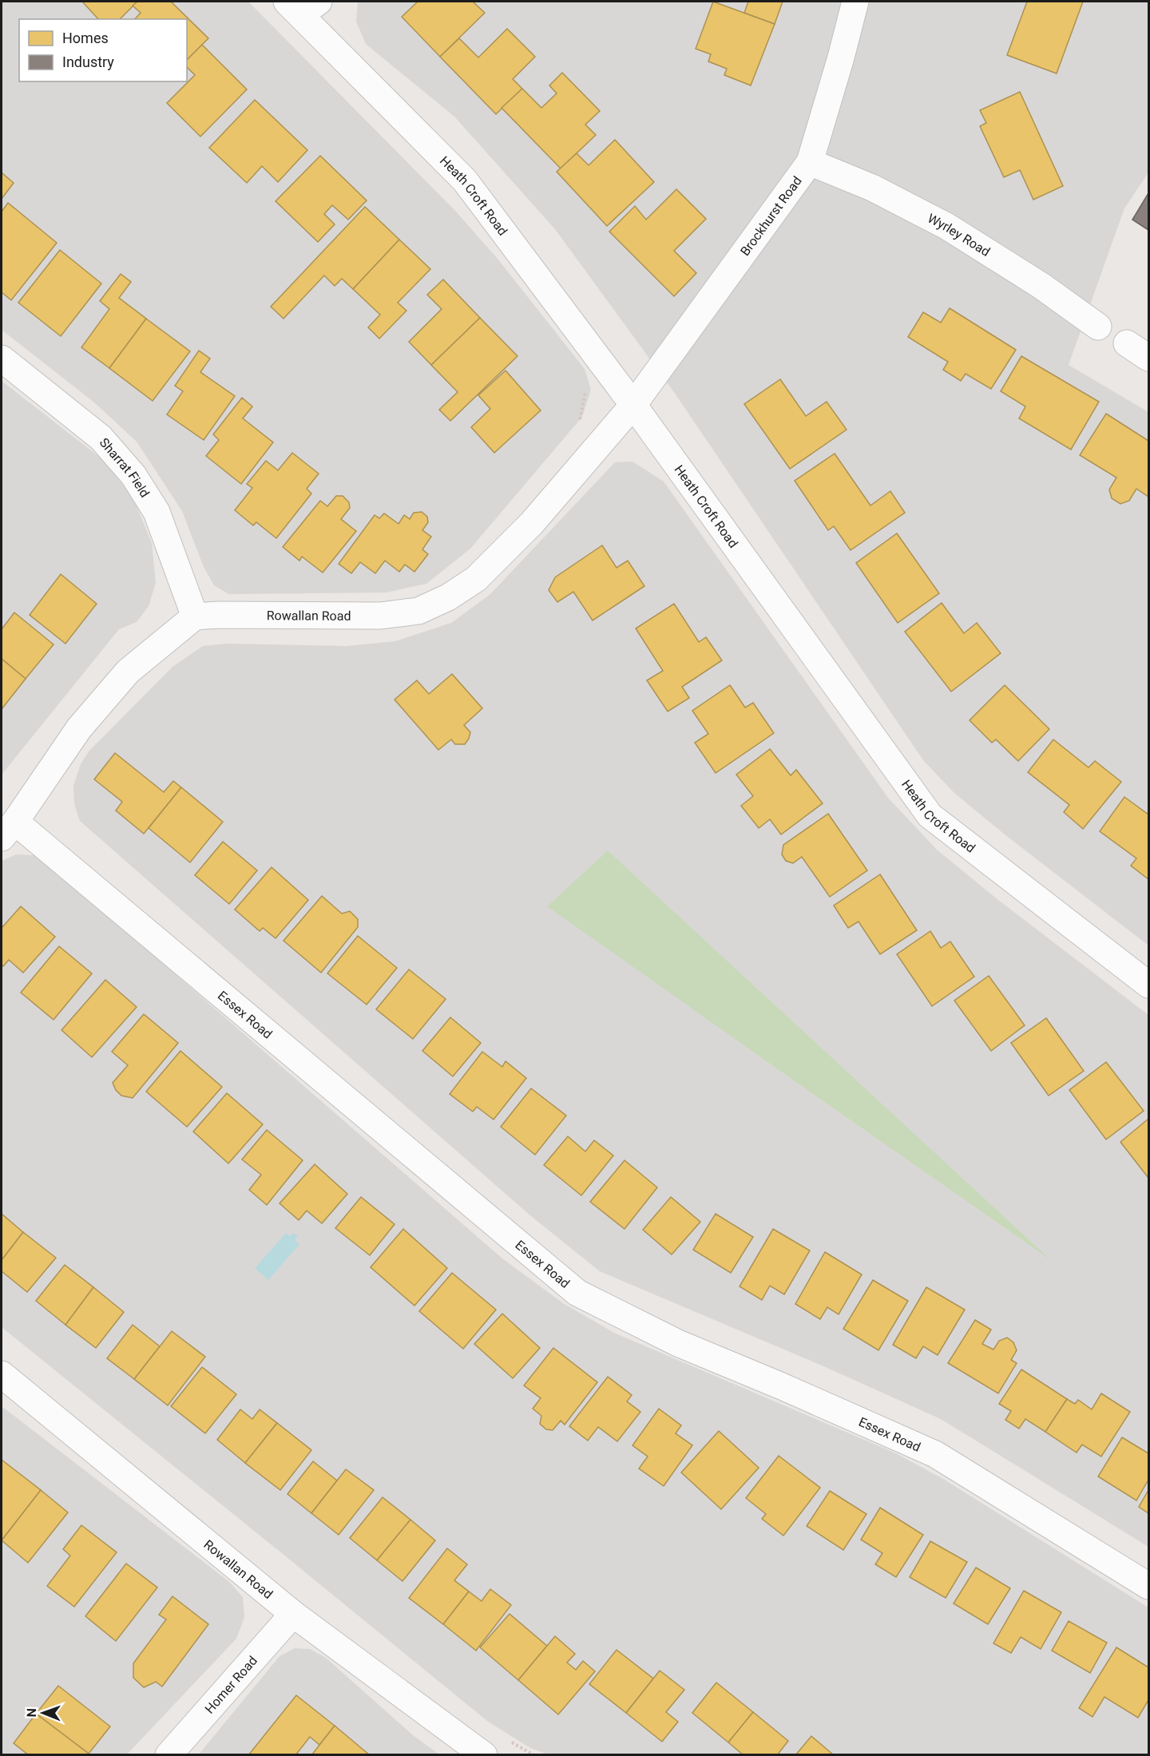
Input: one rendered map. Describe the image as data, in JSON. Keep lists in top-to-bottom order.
{
  "streets": {
    "street": [
      "Heath Croft Road",
      "Brockhurst Road",
      "Wyrley Road",
      "Sharrat Field",
      "Rowallan Road",
      "Essex Road",
      "Homer Road"
    ]
  },
  "crossings": [
    ["Heath Croft Road", "Brockhurst Road"],
    ["Heath Croft Road", "Rowallan Road"],
    ["Brockhurst Road", "Wyrley Road"],
    ["Brockhurst Road", "Rowallan Road"],
    ["Sharrat Field", "Rowallan Road"],
    ["Rowallan Road", "Homer Road"]
  ],
  "legend": ["Homes", "Industry"],
  "north": "left"
}
